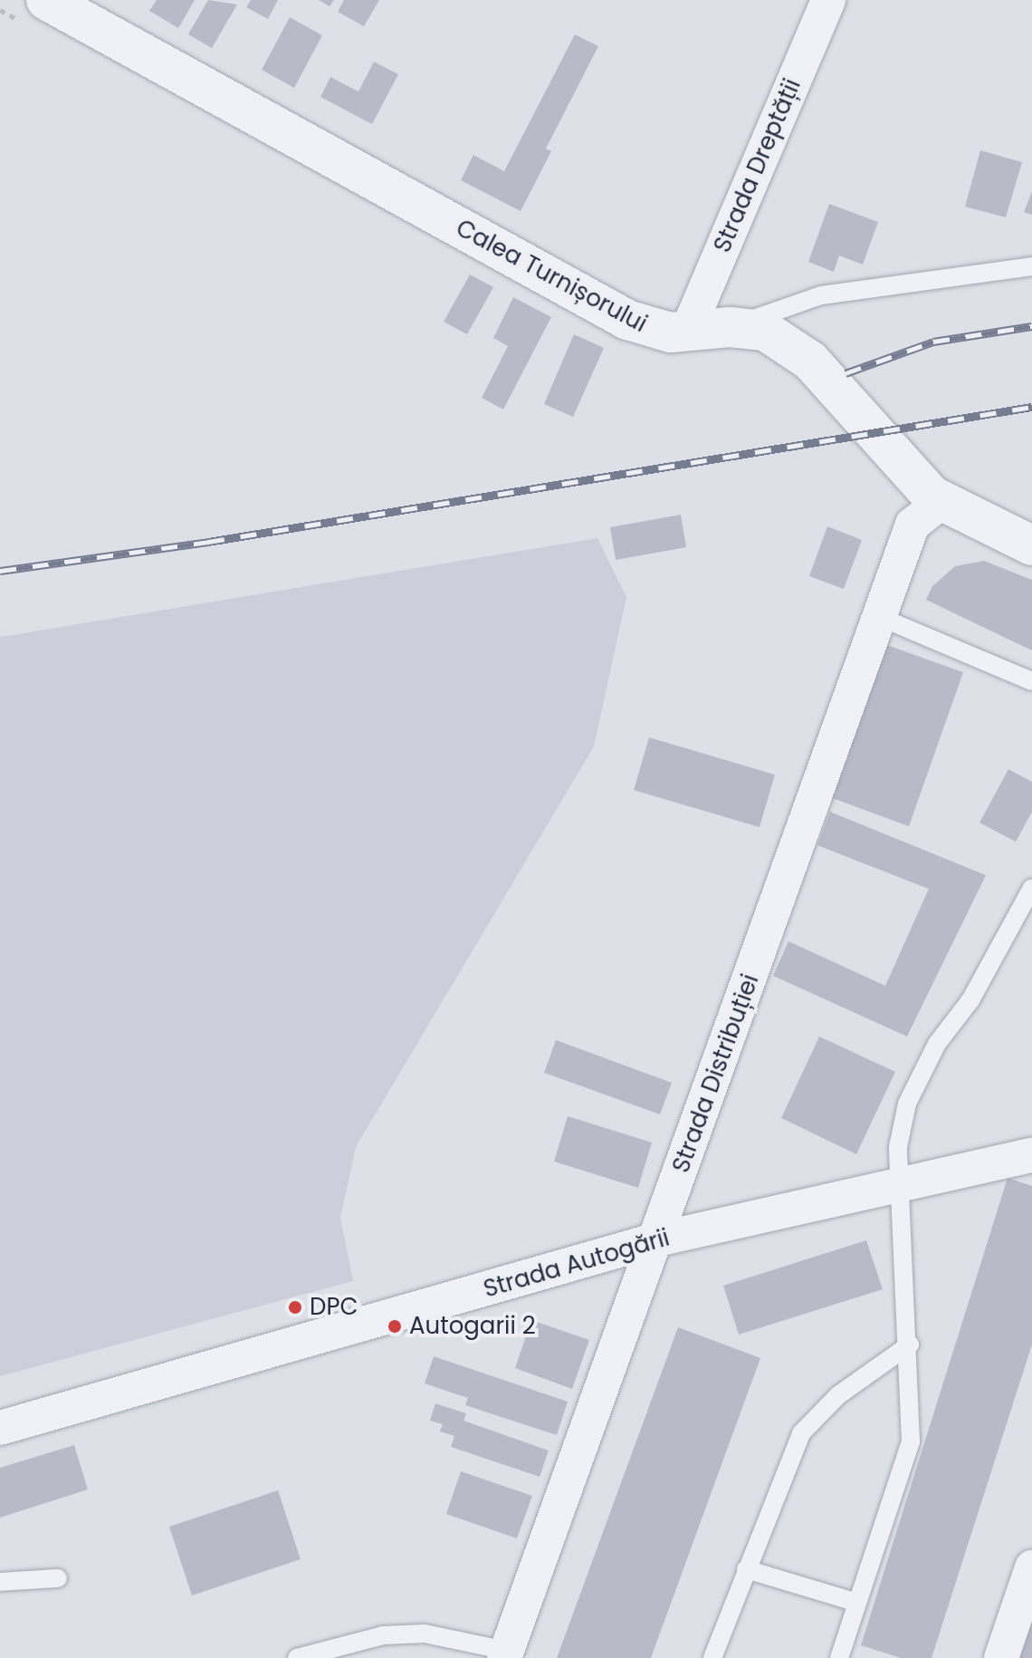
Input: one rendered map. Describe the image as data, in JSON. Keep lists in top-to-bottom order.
{
  "streets": {
    "street": [
      "Strada Dreptății",
      "Calea Turnișorului",
      "Strada Distribuției",
      "Strada Autogării"
    ]
  },
  "crossings": [
    ["Strada Dreptății", "Calea Turnișorului"],
    ["Calea Turnișorului", "Strada Distribuției"],
    ["Strada Distribuției", "Strada Autogării"]
  ],
  "places": ["DPC", "Autogarii 2"]
}
